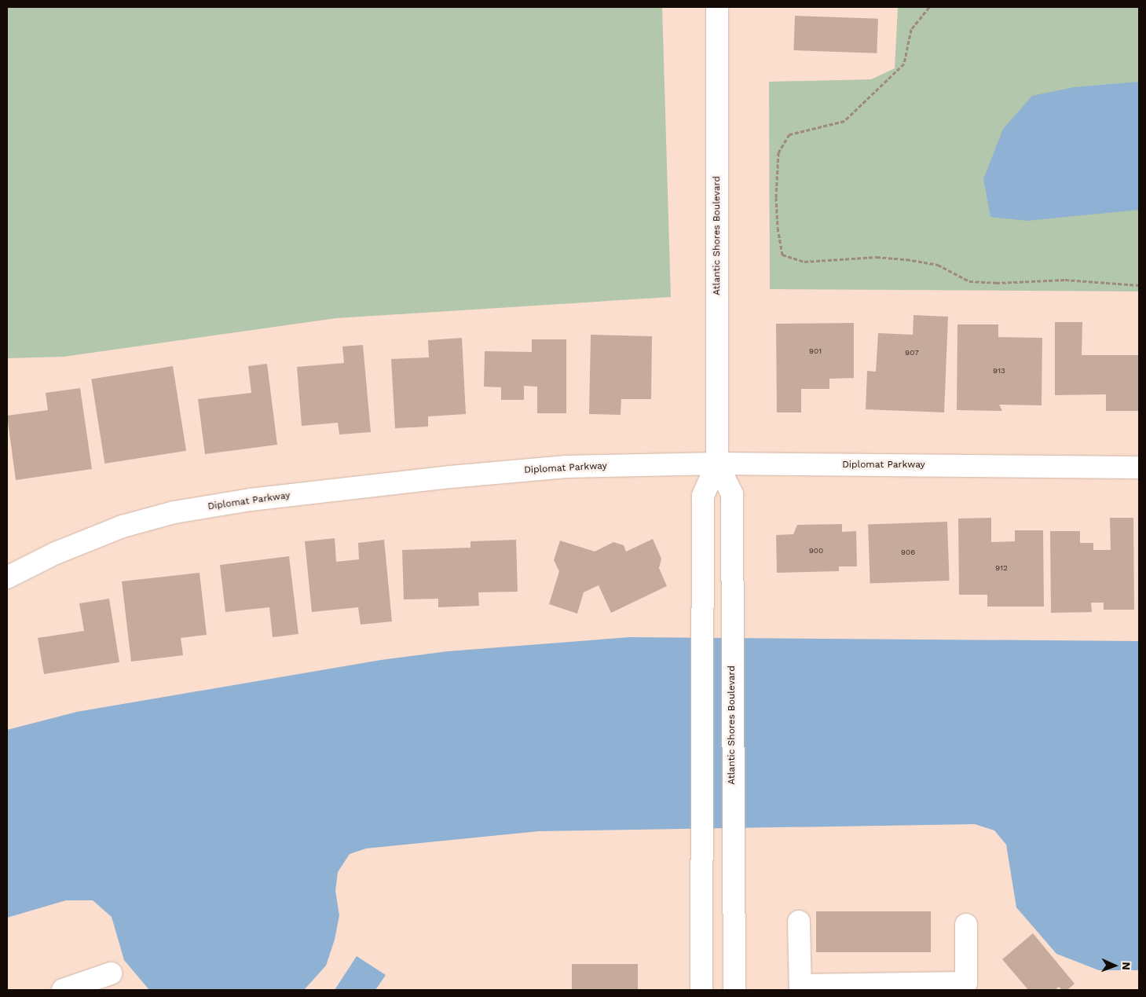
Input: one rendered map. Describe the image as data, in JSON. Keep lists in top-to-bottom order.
{
  "streets": {
    "street": ["Atlantic Shores Boulevard", "Diplomat Parkway"]
  },
  "crossings": [
    ["Atlantic Shores Boulevard", "Diplomat Parkway"]
  ],
  "house_numbers": [
    "901",
    "907",
    "913",
    "900",
    "906",
    "912"
  ],
  "north": "right"
}
